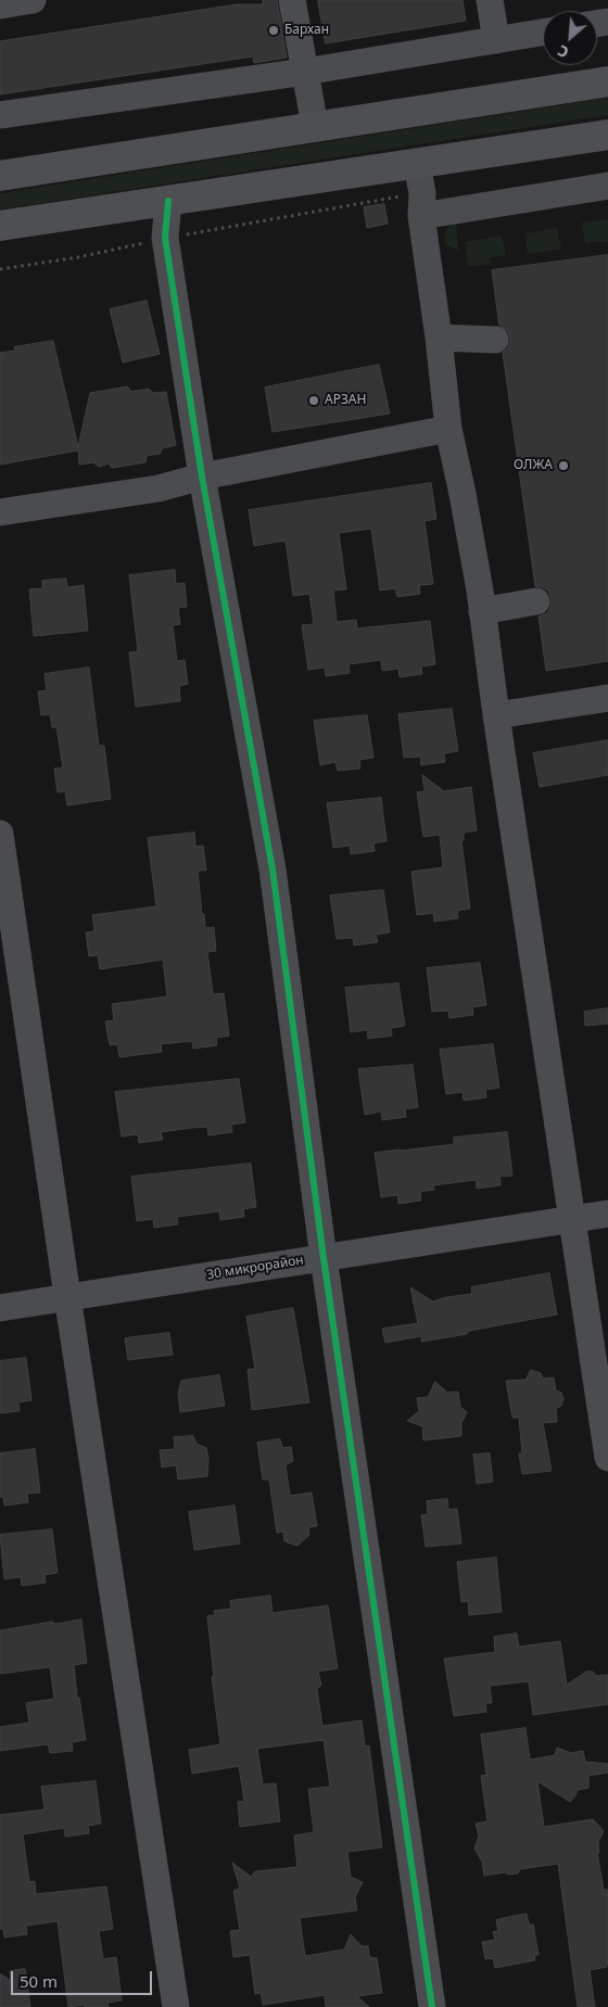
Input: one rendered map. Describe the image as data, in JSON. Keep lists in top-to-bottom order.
{
  "streets": {
    "street": ["30 микрорайон"]
  },
  "places": ["Бархан", "АРЗАН", "ОЛЖА"],
  "scale_bar": "50 m",
  "north": "bottom left"
}
